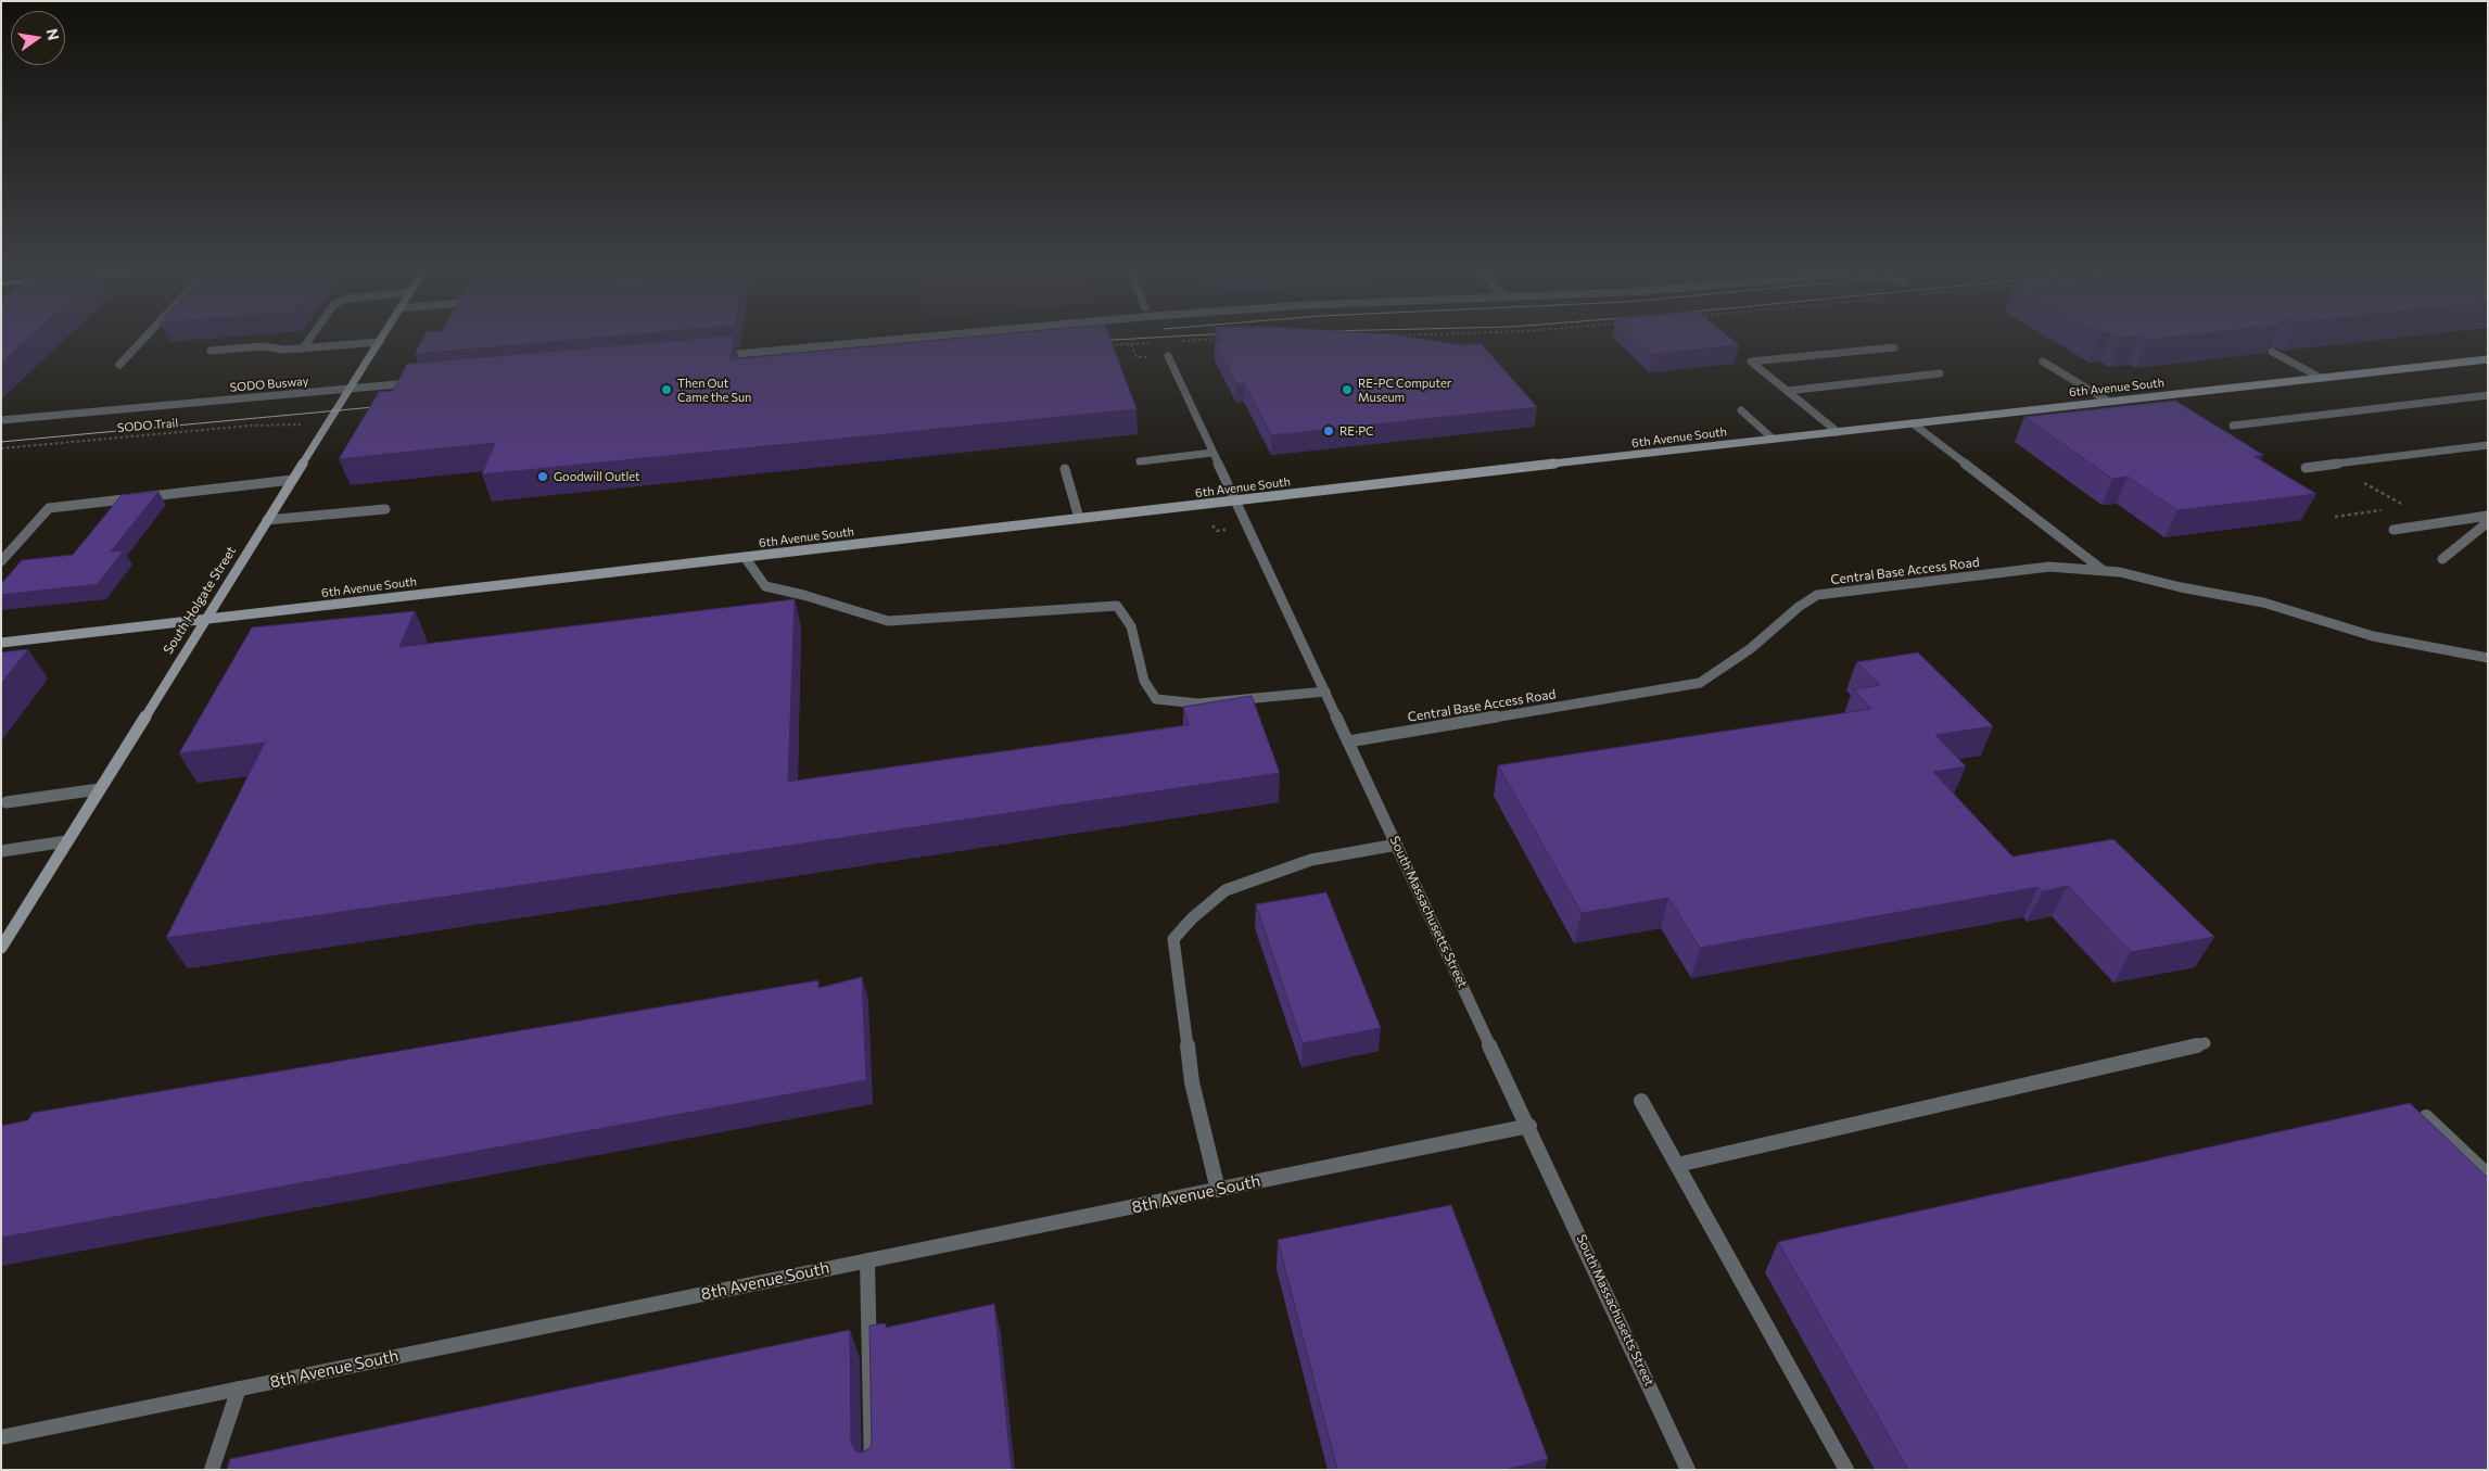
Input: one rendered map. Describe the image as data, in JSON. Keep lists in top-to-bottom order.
{
  "streets": {
    "street": [
      "SODO Busway",
      "6th Avenue South",
      "Central Base Access Road",
      "South Holgate Street",
      "South Massachusetts Street",
      "8th Avenue South"
    ],
    "path": ["SODO Trail"]
  },
  "crossings": [
    ["SODO Busway", "South Holgate Street"],
    ["6th Avenue South", "South Holgate Street"],
    ["6th Avenue South", "South Massachusetts Street"],
    ["Central Base Access Road", "South Massachusetts Street"],
    ["South Massachusetts Street", "8th Avenue South"]
  ],
  "places": [
    "Then Out Came the Sun",
    "RE-PC Computer Museum",
    "RE∙PC",
    "Goodwill Outlet"
  ],
  "north": "right"
}
